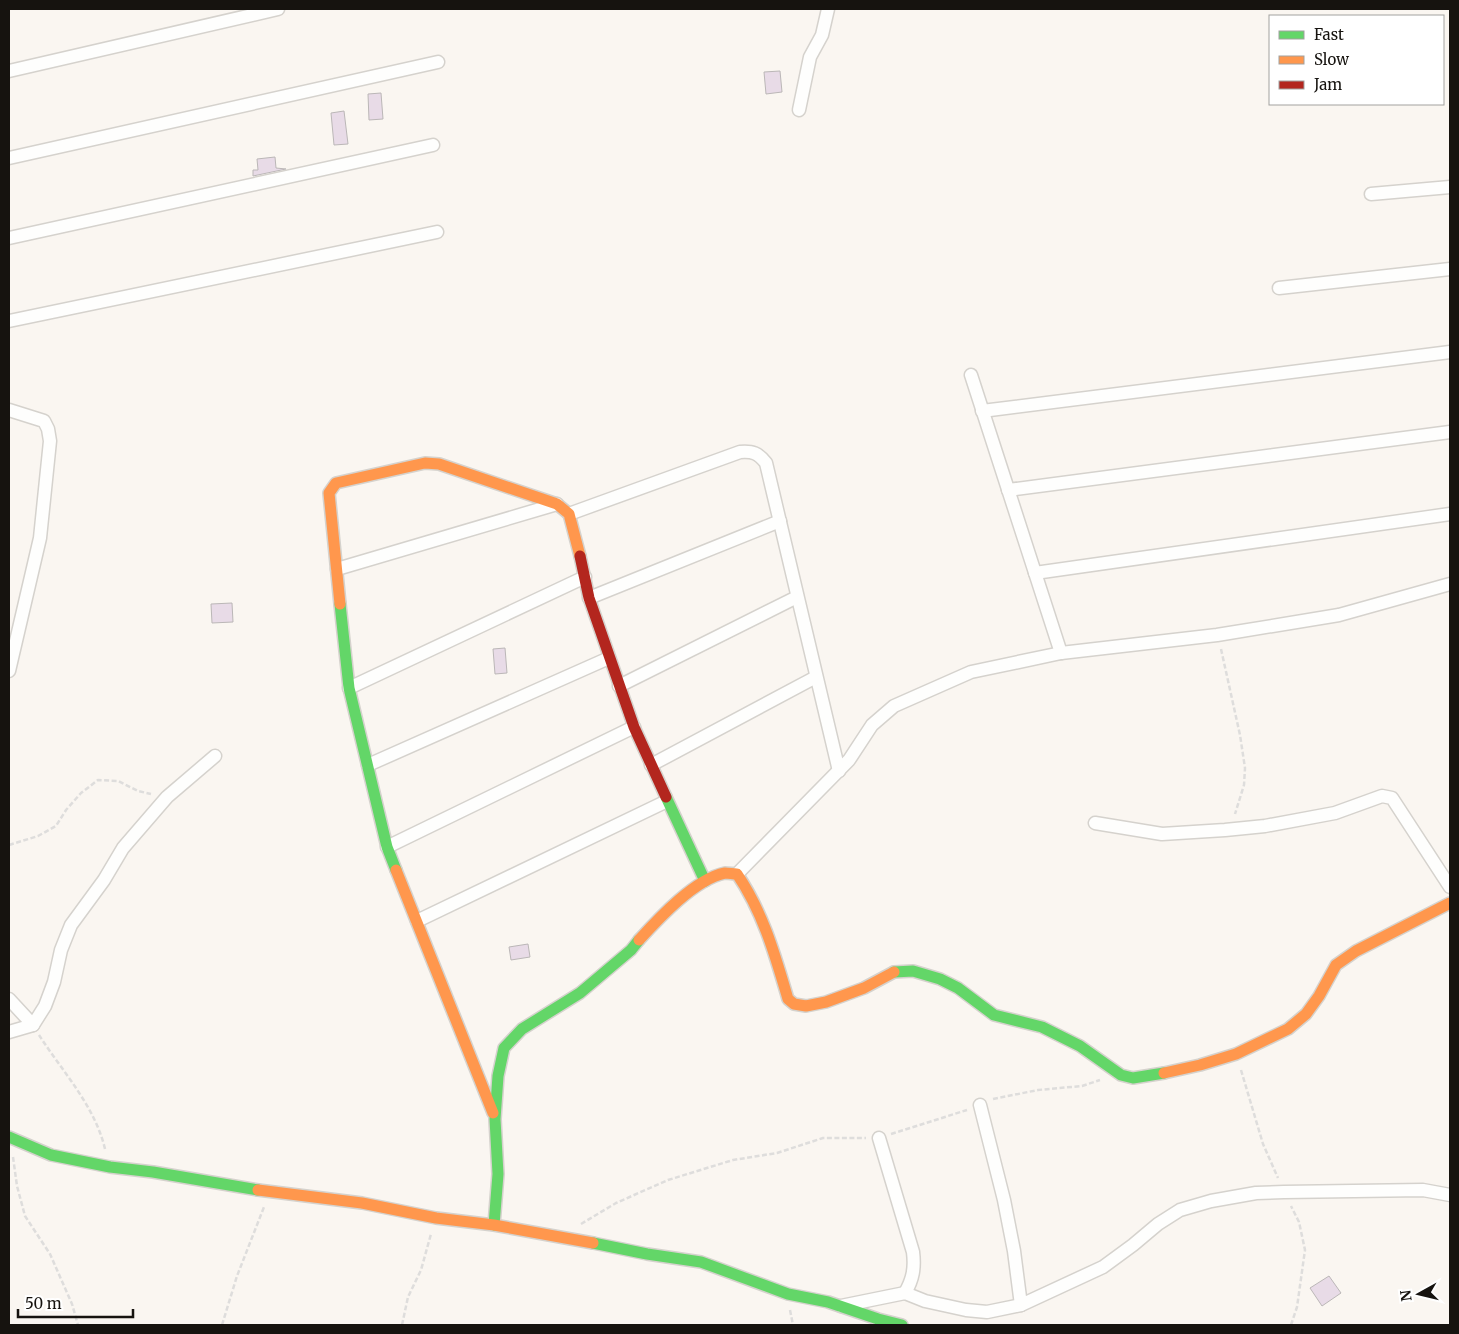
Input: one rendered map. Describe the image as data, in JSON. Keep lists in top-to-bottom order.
{
  "legend": ["Fast", "Slow", "Jam"],
  "scale_bar": "50 m",
  "north": "left"
}
